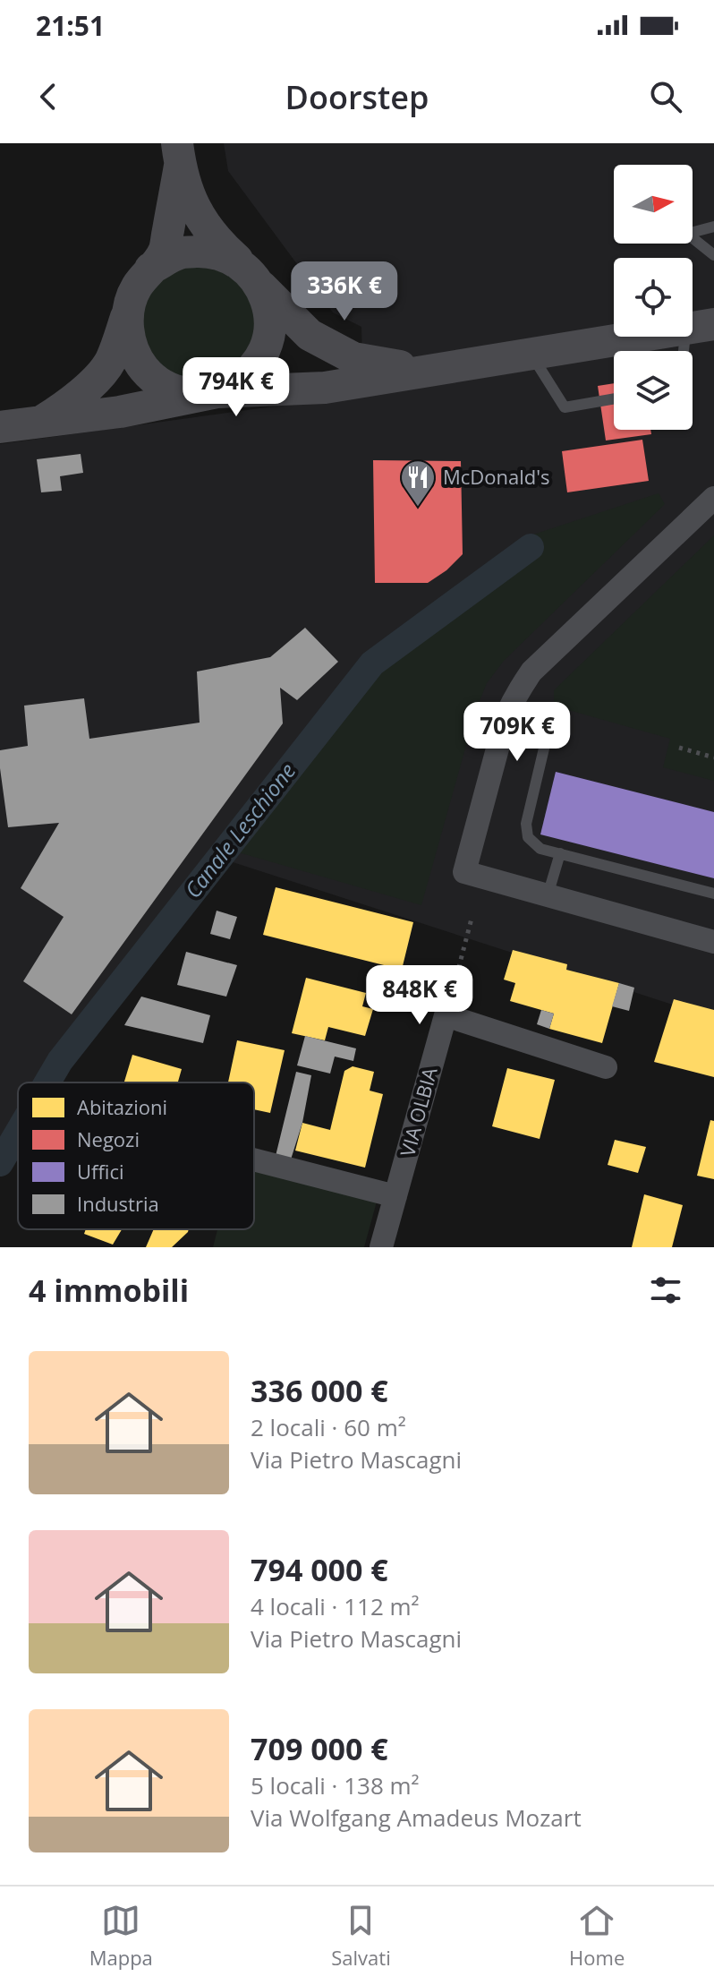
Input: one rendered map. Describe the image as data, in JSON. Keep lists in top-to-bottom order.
{
  "streets": {
    "street": ["VIA OLBIA"]
  },
  "water": ["Canale Leschione"],
  "places": {
    "restaurant": ["McDonald's"]
  },
  "legend": [
    "Abitazioni",
    "Negozi",
    "Uffici",
    "Industria"
  ],
  "north": "right",
  "page": {
    "status": "21:51",
    "header": "Doorstep",
    "price": [
      "336K €",
      "794K €",
      "709K €",
      "848K €"
    ],
    "heading": "4 immobili",
    "list": [
      {
        "name": "336 000 €",
        "note": "2 locali · 60 m² · Via Pietro Mascagni"
      },
      {
        "name": "794 000 €",
        "note": "4 locali · 112 m² · Via Pietro Mascagni"
      },
      {
        "name": "709 000 €",
        "note": "5 locali · 138 m² · Via Wolfgang Amadeus Mozart"
      }
    ],
    "tabs": ["Mappa", "Salvati", "Home"]
  }
}
